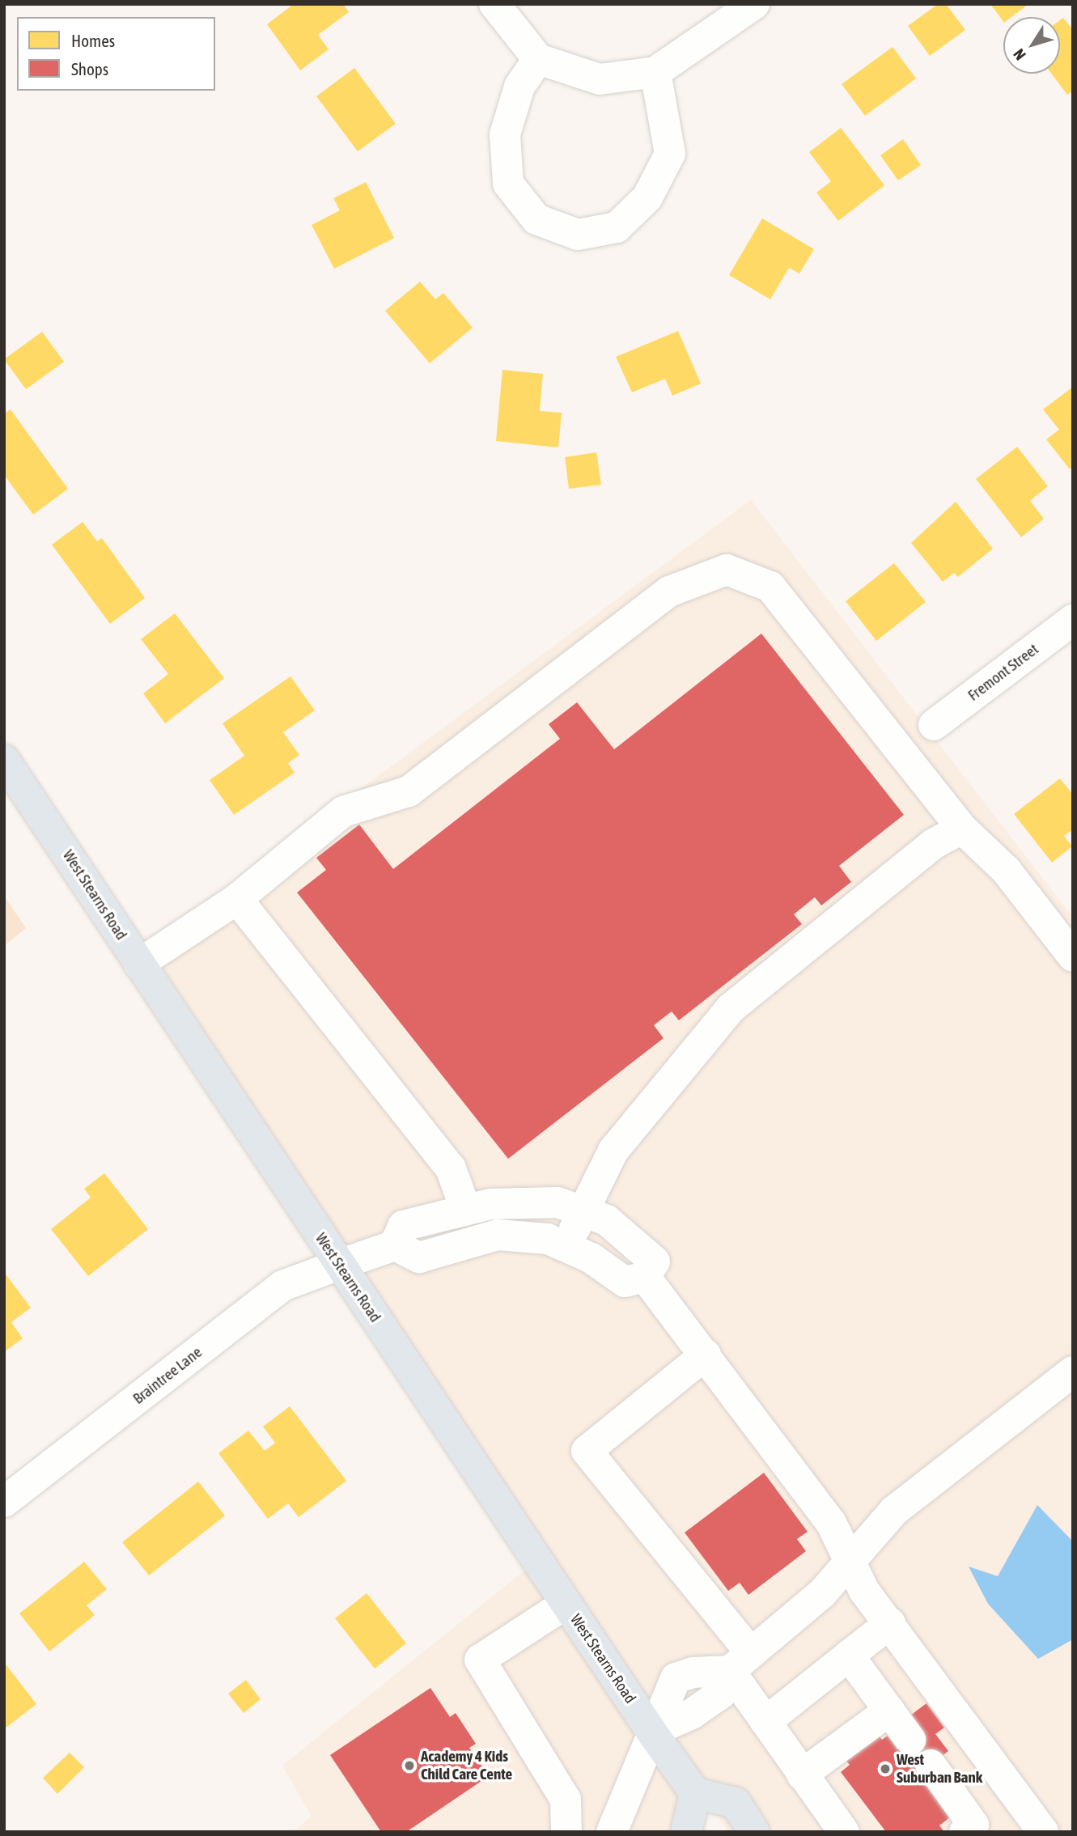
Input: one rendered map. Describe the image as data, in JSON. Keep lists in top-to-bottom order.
{
  "streets": {
    "main road": ["West Stearns Road"],
    "street": ["Fremont Street", "Braintree Lane"]
  },
  "crossings": [
    ["West Stearns Road", "Braintree Lane"]
  ],
  "places": ["Academy 4 Kids Child Care Cente", "West Suburban Bank"],
  "legend": ["Homes", "Shops"],
  "north": "bottom left"
}
